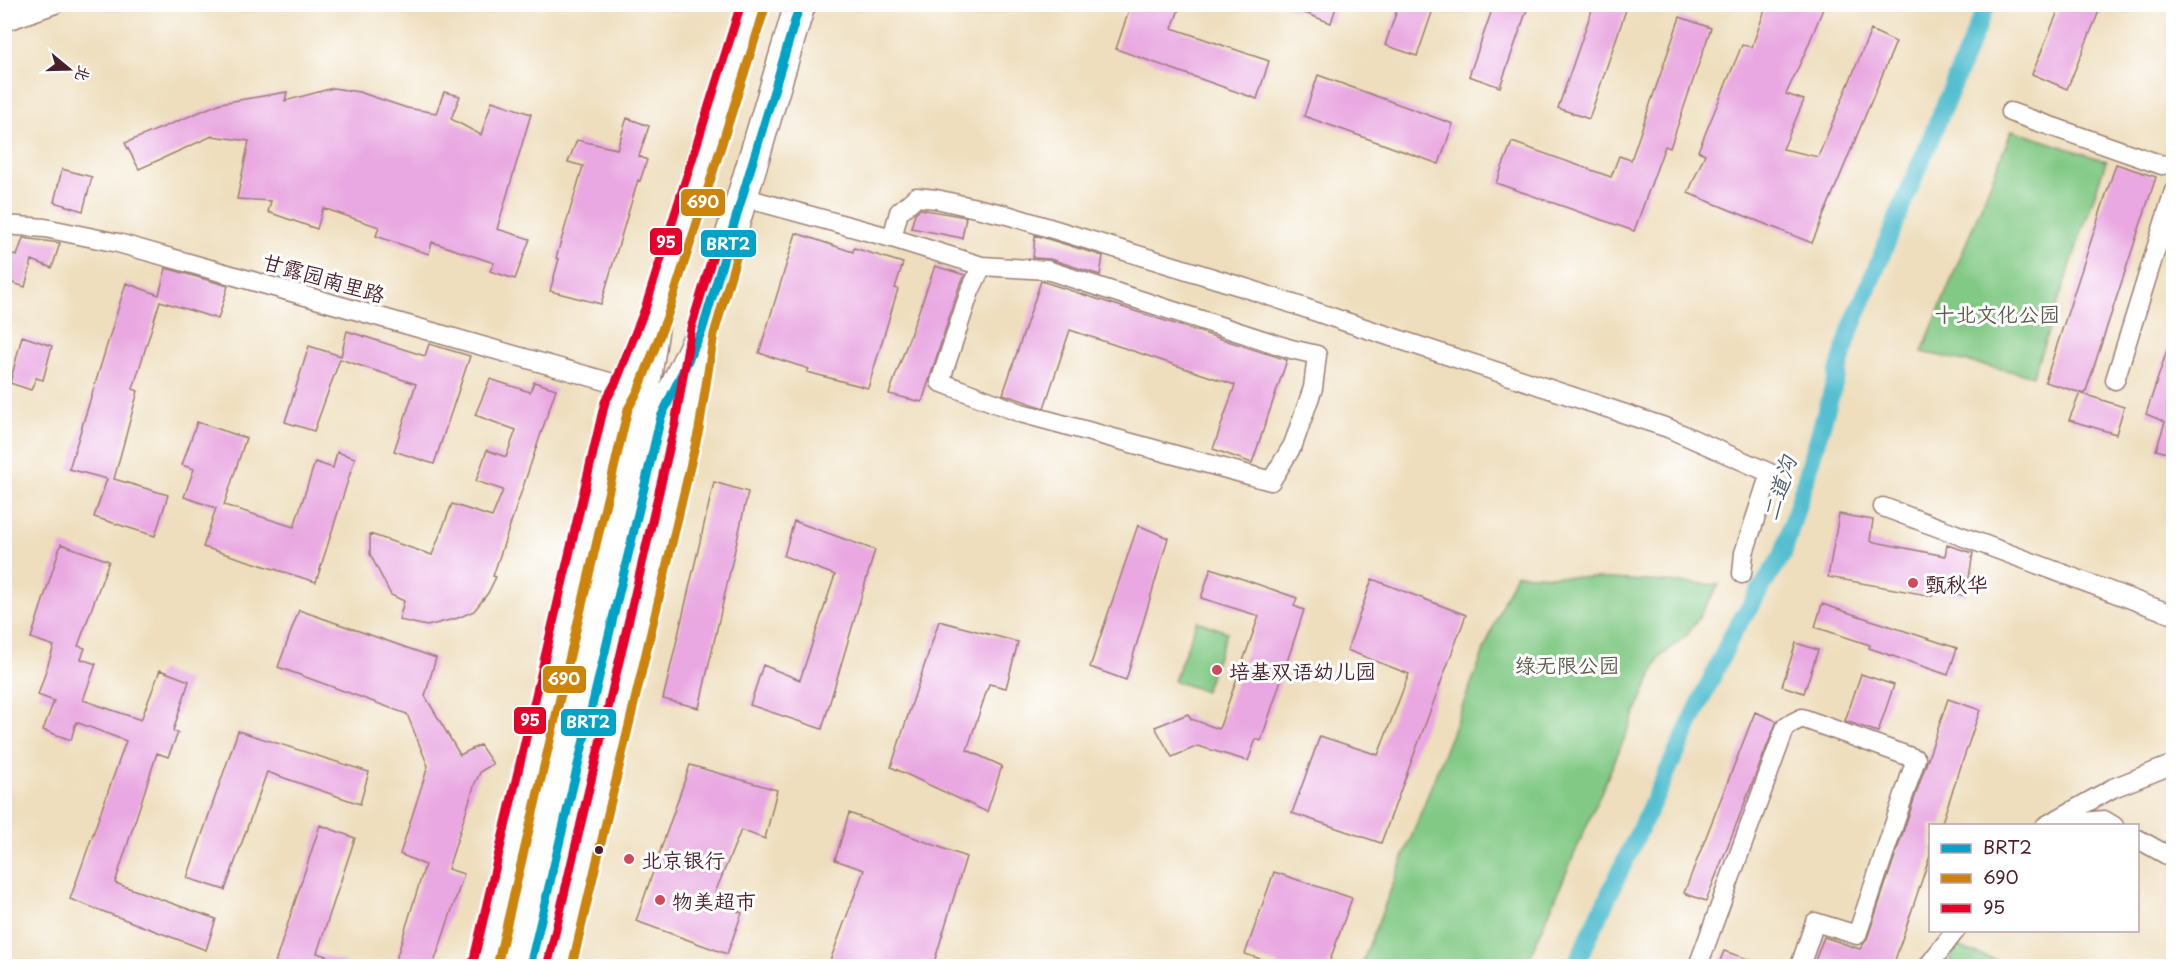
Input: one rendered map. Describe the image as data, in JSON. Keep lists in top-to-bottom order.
{
  "streets": {
    "street": ["甘露园南里路"]
  },
  "water": ["二道沟"],
  "parks": ["十北文化公园", "绿无限公园"],
  "places": [
    "甄秋华",
    "培基双语幼儿园",
    "北京银行",
    "物美超市"
  ],
  "lines": ["transit line BRT2", "transit line 95", "transit line 690"],
  "legend": ["BRT2", "690", "95"],
  "north": "right"
}
